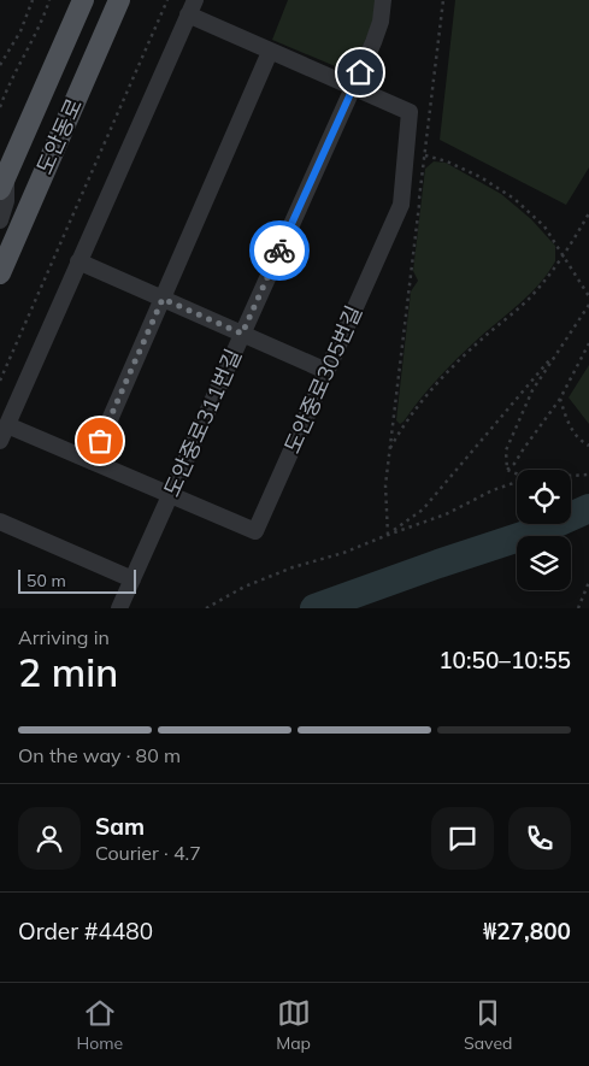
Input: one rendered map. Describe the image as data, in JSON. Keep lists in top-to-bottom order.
{
  "streets": {
    "main road": ["도안동로"],
    "street": ["도안중로305번길", "도안중로311번길"]
  },
  "crossings": [
    ["도안중로305번길", "도안중로311번길"]
  ],
  "scale_bar": "50 m",
  "page": {
    "scale": "50 m",
    "heading": ["2 min", "Arriving in", "10:50–10:55"],
    "panel": [
      "Sam",
      "Courier · 4.7",
      "Order #4480",
      "₩27,800"
    ],
    "bar": "On the way · 80 m",
    "tabs": ["Home", "Map", "Saved"]
  }
}
